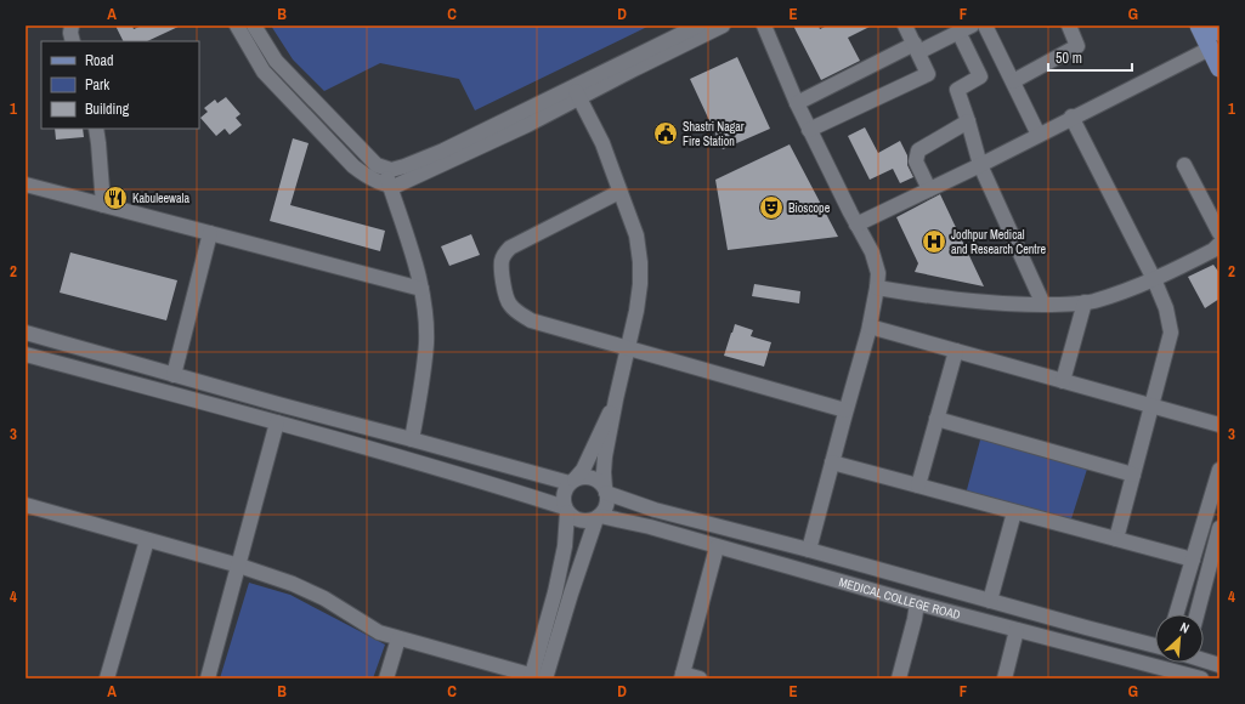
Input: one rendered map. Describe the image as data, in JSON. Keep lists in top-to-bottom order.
{
  "streets": {
    "street": ["MEDICAL COLLEGE ROAD"]
  },
  "places": {
    "public building": ["Shastri Nagar Fire Station"],
    "restaurant": ["Kabuleewala"],
    "theatre": ["Bioscope"],
    "hospital": ["Jodhpur Medical and Research Centre"]
  },
  "legend": ["Road", "Park", "Building"],
  "scale_bar": "50 m",
  "north": "top right",
  "grid": {
    "columns": [
      "A",
      "B",
      "C",
      "D",
      "E",
      "F",
      "G"
    ],
    "rows": [
      "1",
      "2",
      "3",
      "4"
    ]
  }
}
